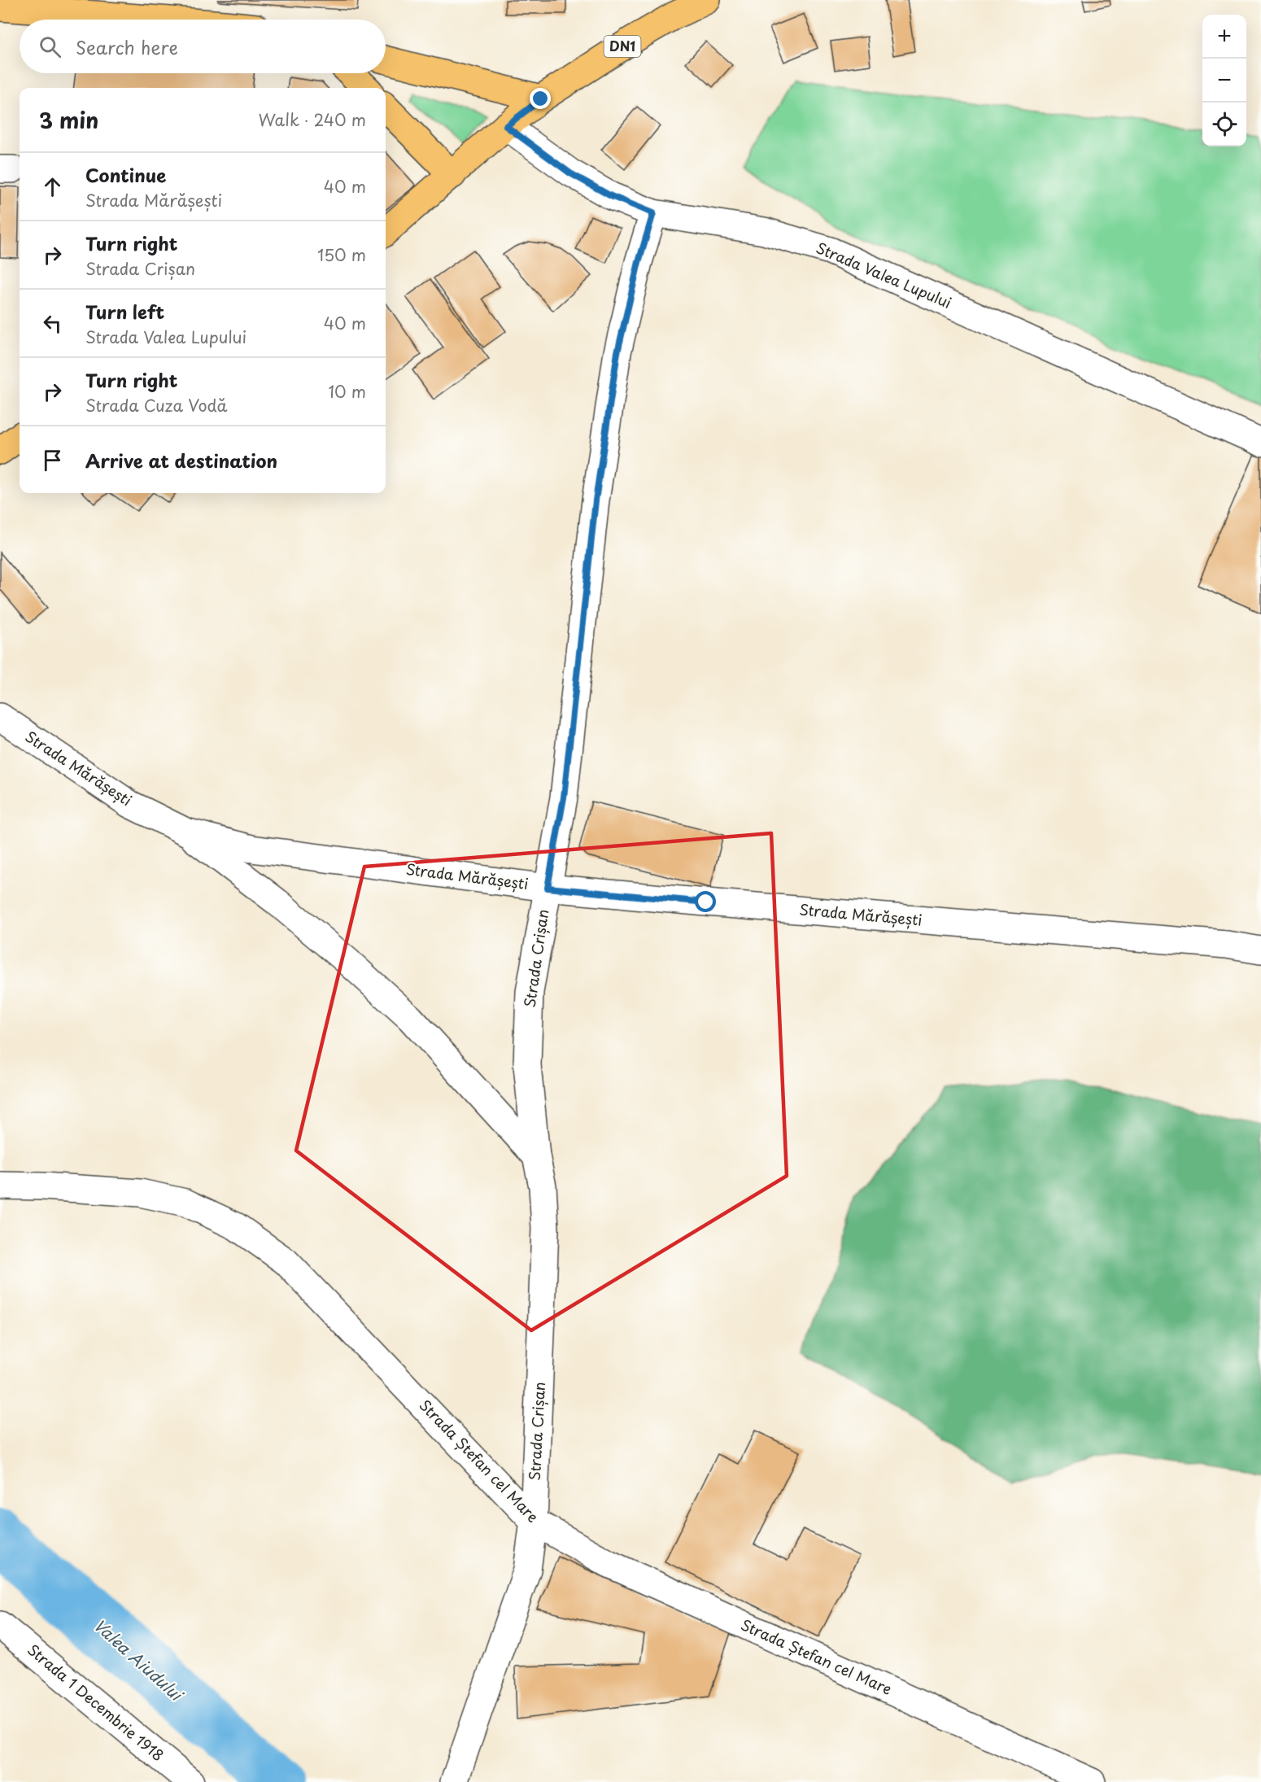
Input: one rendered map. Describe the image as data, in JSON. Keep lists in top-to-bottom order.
{
  "streets": {
    "main road": ["DN1"],
    "street": [
      "Strada Valea Lupului",
      "Strada Mărășești",
      "Strada Crișan",
      "Strada Ștefan cel Mare",
      "Strada 1 Decembrie 1918"
    ]
  },
  "crossings": [
    ["DN1", "Strada Valea Lupului"],
    ["Strada Valea Lupului", "Strada Crișan"],
    ["Strada Mărășești", "Strada Crișan"],
    ["Strada Crișan", "Strada Ștefan cel Mare"]
  ],
  "water": ["Valea Aiudului"],
  "page": {
    "map_buttons": ["+", "−"],
    "search": "Search here",
    "heading": ["3 min", "Walk · 240 m"],
    "list": [
      ["Continue", "Strada Mărășești", "40 m"],
      ["Turn right", "Strada Crișan", "150 m"],
      ["Turn left", "Strada Valea Lupului", "40 m"],
      ["Turn right", "Strada Cuza Vodă", "10 m"],
      "Arrive at destination"
    ]
  }
}
